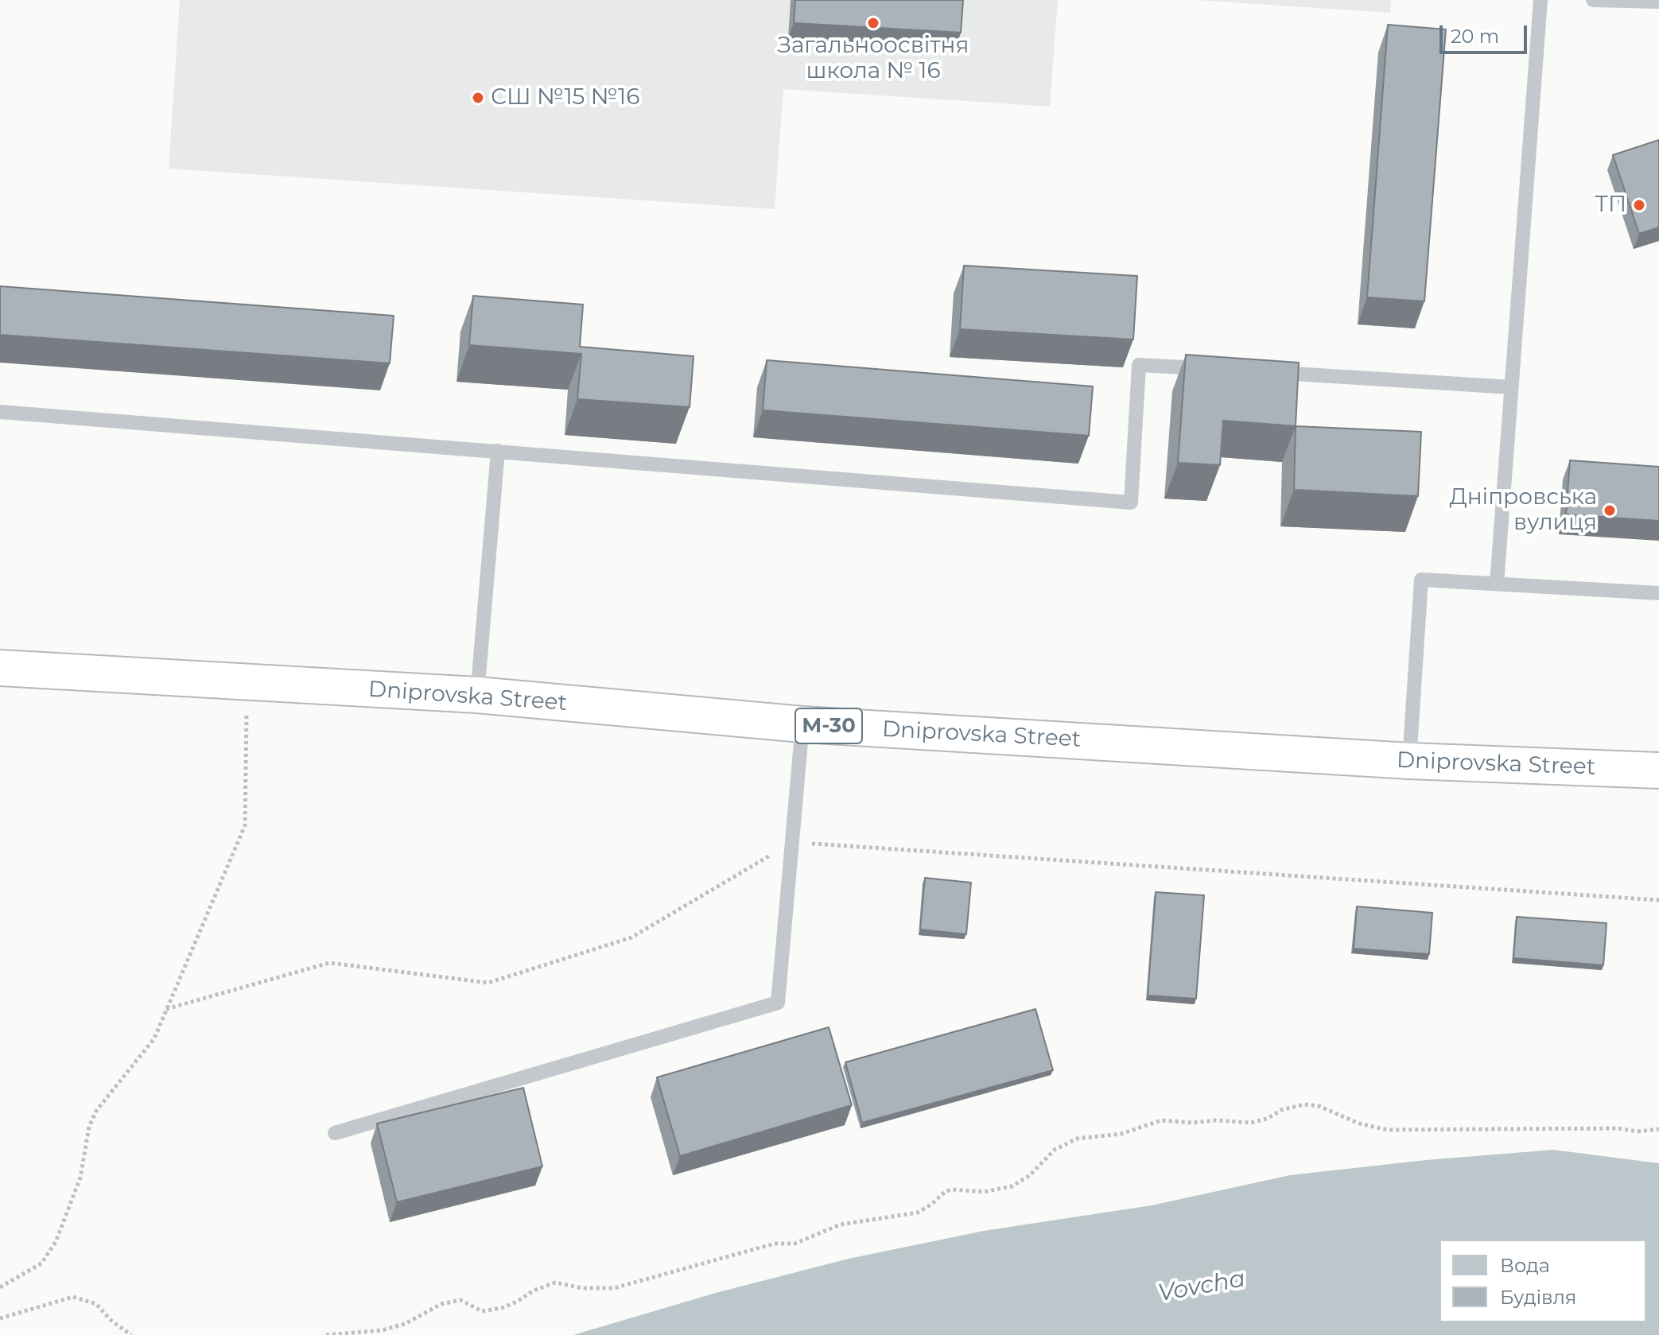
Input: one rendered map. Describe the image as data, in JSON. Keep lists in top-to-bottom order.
{
  "streets": {
    "highway": ["Dniprovska Street", "М-30"]
  },
  "water": ["Vovcha"],
  "places": [
    "Загальноосвітня школа № 16",
    "СШ №15 №16",
    "ТП",
    "Дніпровська вулиця"
  ],
  "legend": ["Вода", "Будівля"],
  "scale_bar": "20 m"
}
